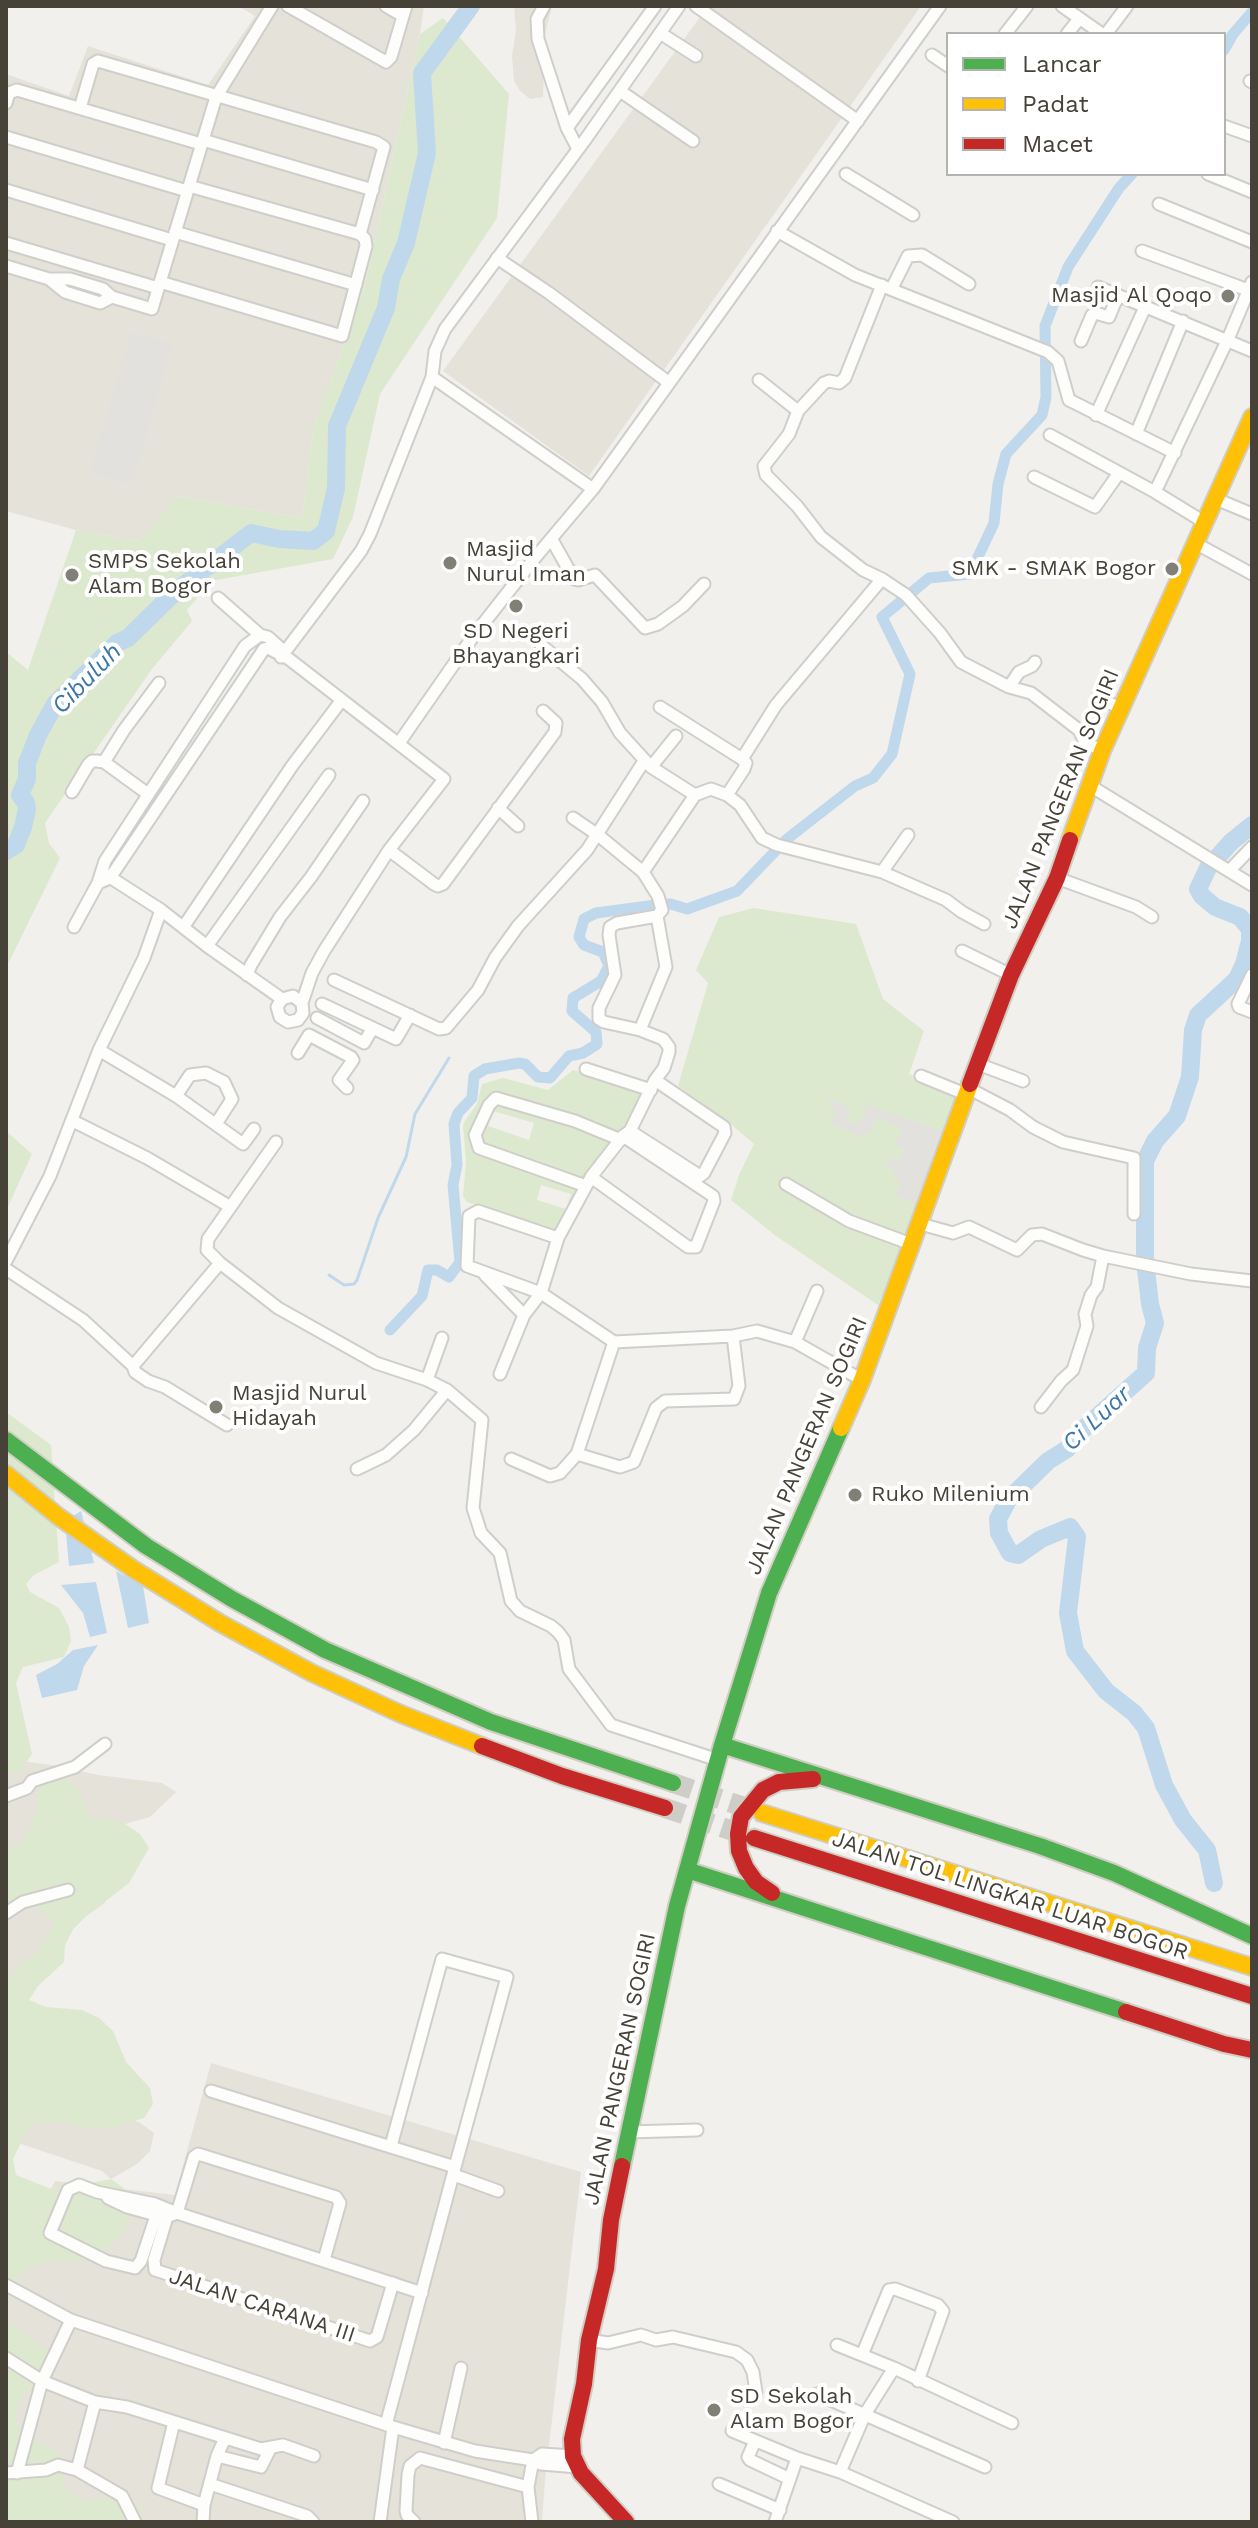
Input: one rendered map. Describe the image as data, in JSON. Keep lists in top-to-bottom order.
{
  "streets": {
    "main road": ["JALAN PANGERAN SOGIRI", "JALAN TOL LINGKAR LUAR BOGOR"],
    "street": ["JALAN CARANA III"]
  },
  "water": ["Cibuluh", "Ci Luar"],
  "places": [
    "Masjid Al Qoqo",
    "Masjid Nurul Iman",
    "SMK - SMAK Bogor",
    "SMPS Sekolah Alam Bogor",
    "SD Negeri Bhayangkari",
    "Masjid Nurul Hidayah",
    "Ruko Milenium",
    "SD Sekolah Alam Bogor"
  ],
  "legend": ["Lancar", "Padat", "Macet"]
}
